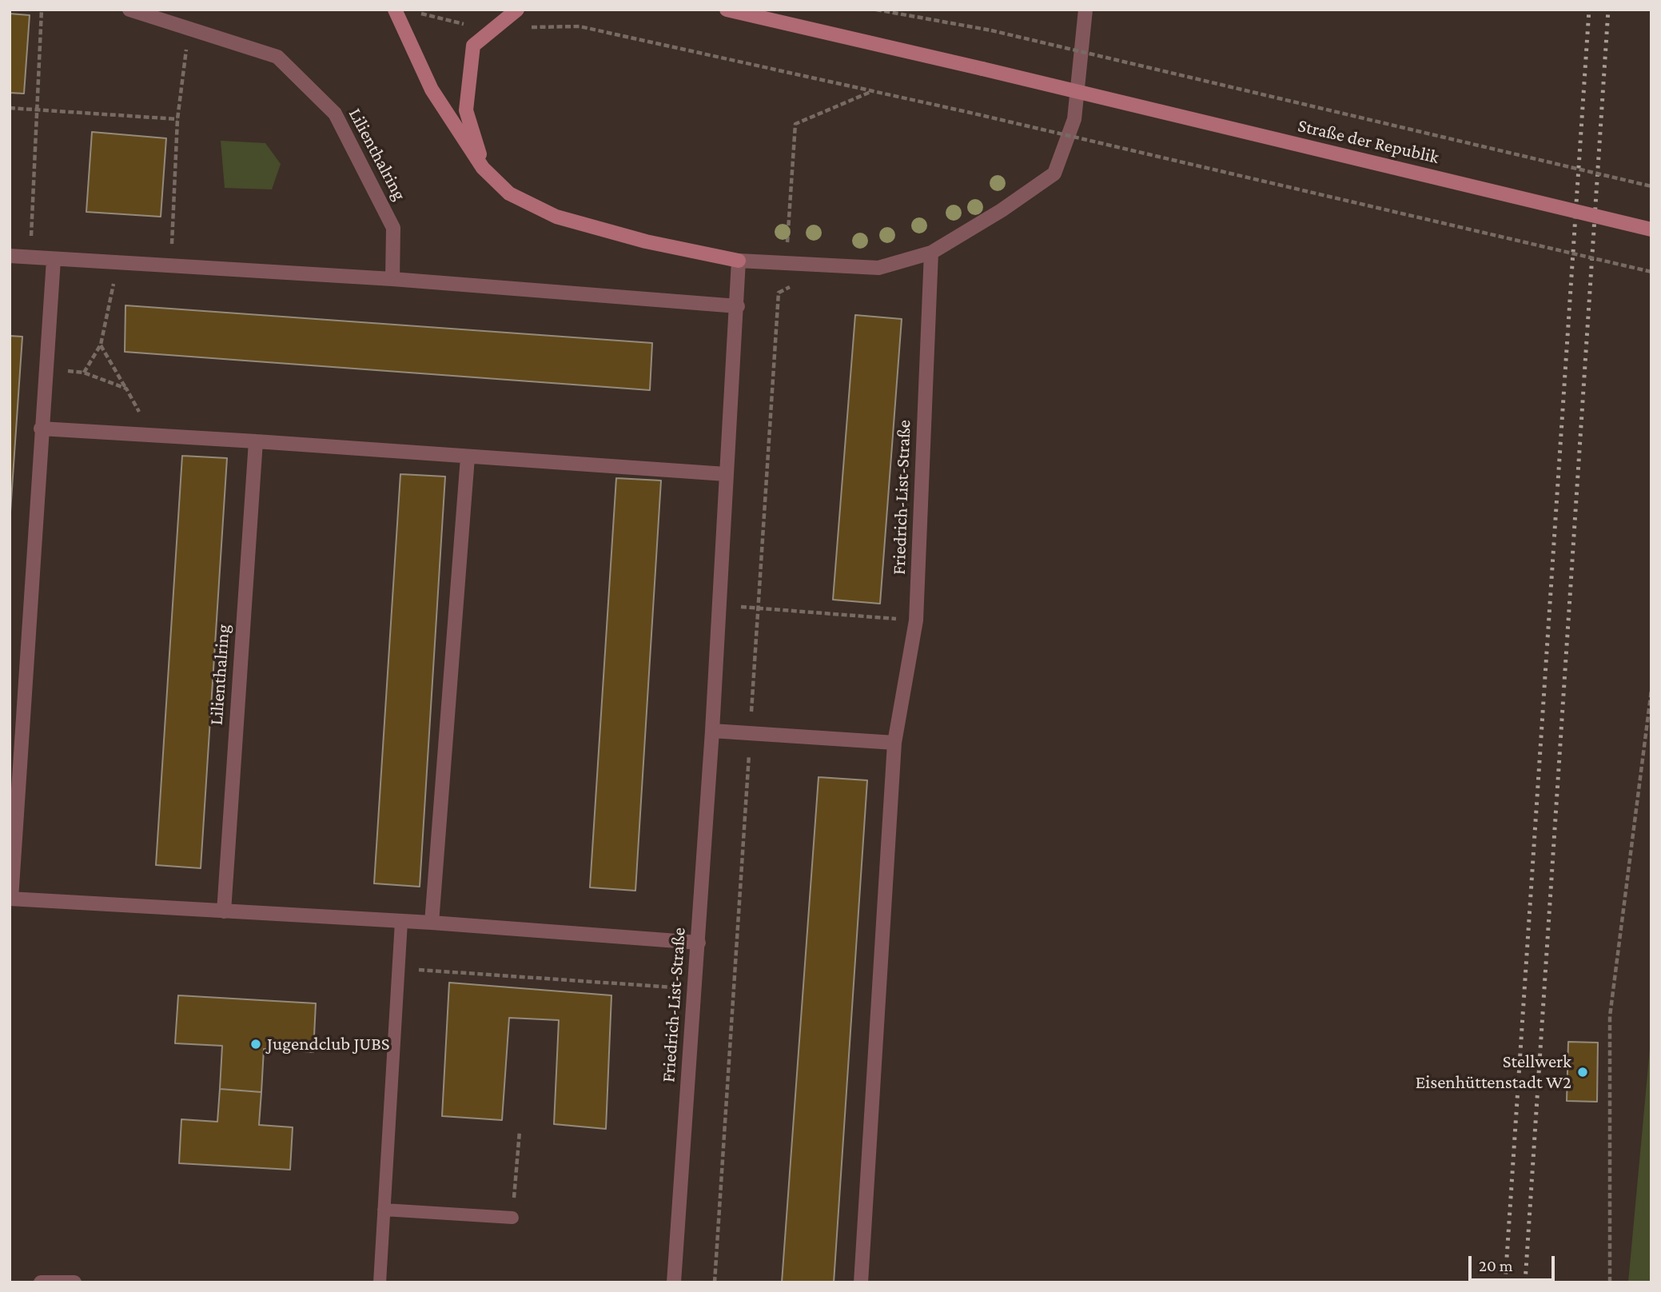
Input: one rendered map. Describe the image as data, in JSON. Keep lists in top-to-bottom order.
{
  "streets": {
    "main road": ["Straße der Republik"],
    "street": ["Lilienthalring", "Friedrich-List-Straße"]
  },
  "places": ["Jugendclub JUBS", "Stellwerk Eisenhüttenstadt W2"],
  "scale_bar": "20 m"
}
